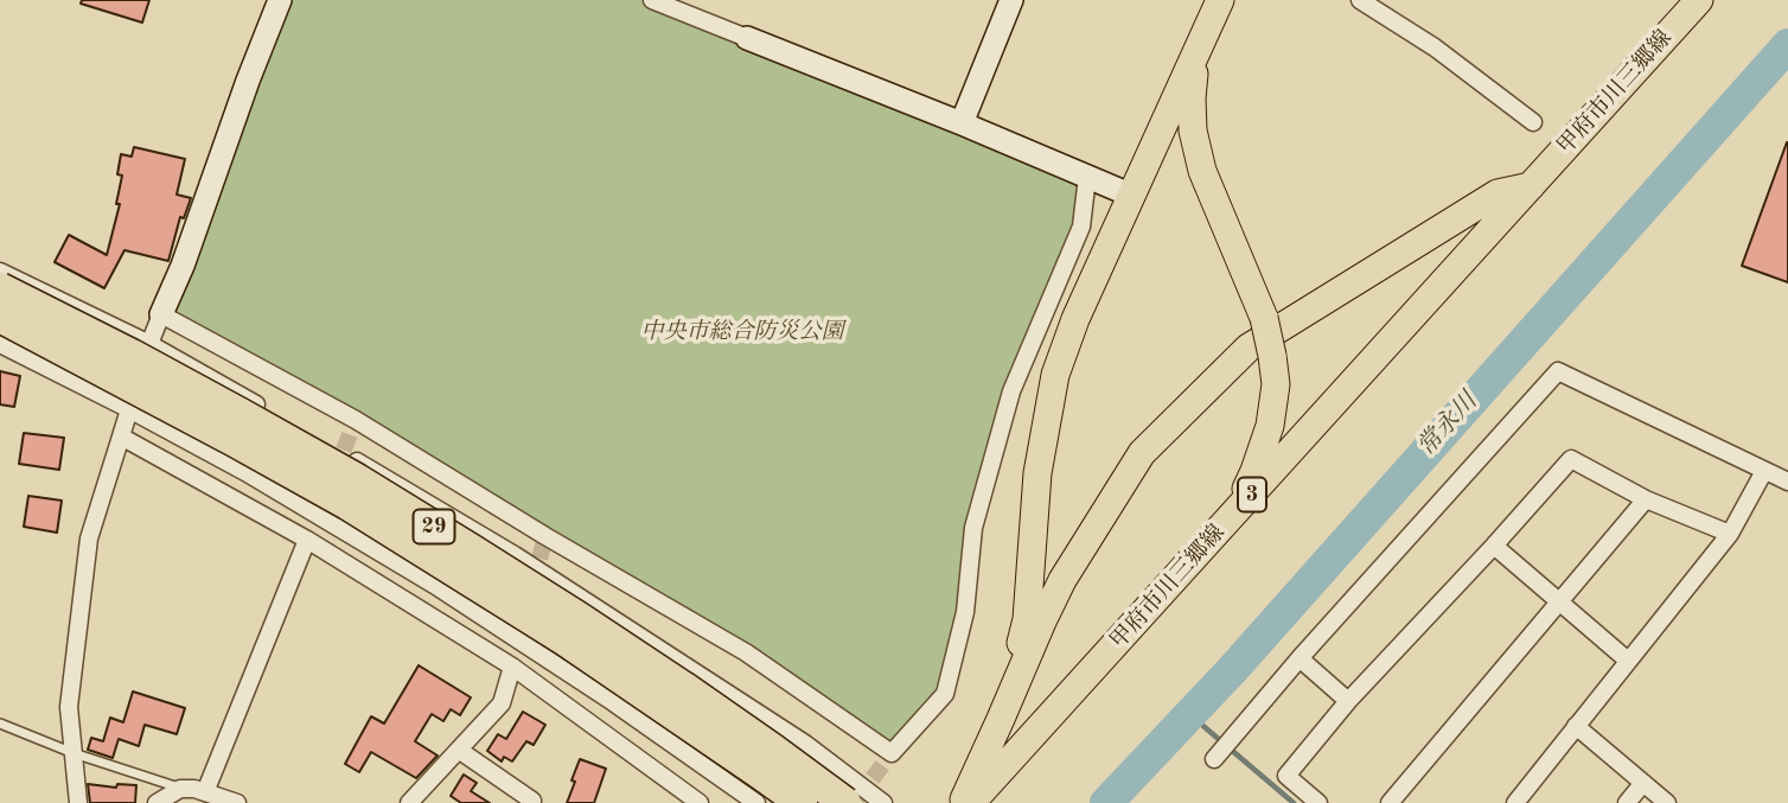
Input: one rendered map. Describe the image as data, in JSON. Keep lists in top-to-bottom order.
{
  "streets": {
    "highway": ["29"],
    "main road": ["甲府市川三郷線", "3"]
  },
  "water": ["常永川"],
  "parks": ["中央市総合防災公園"]
}
